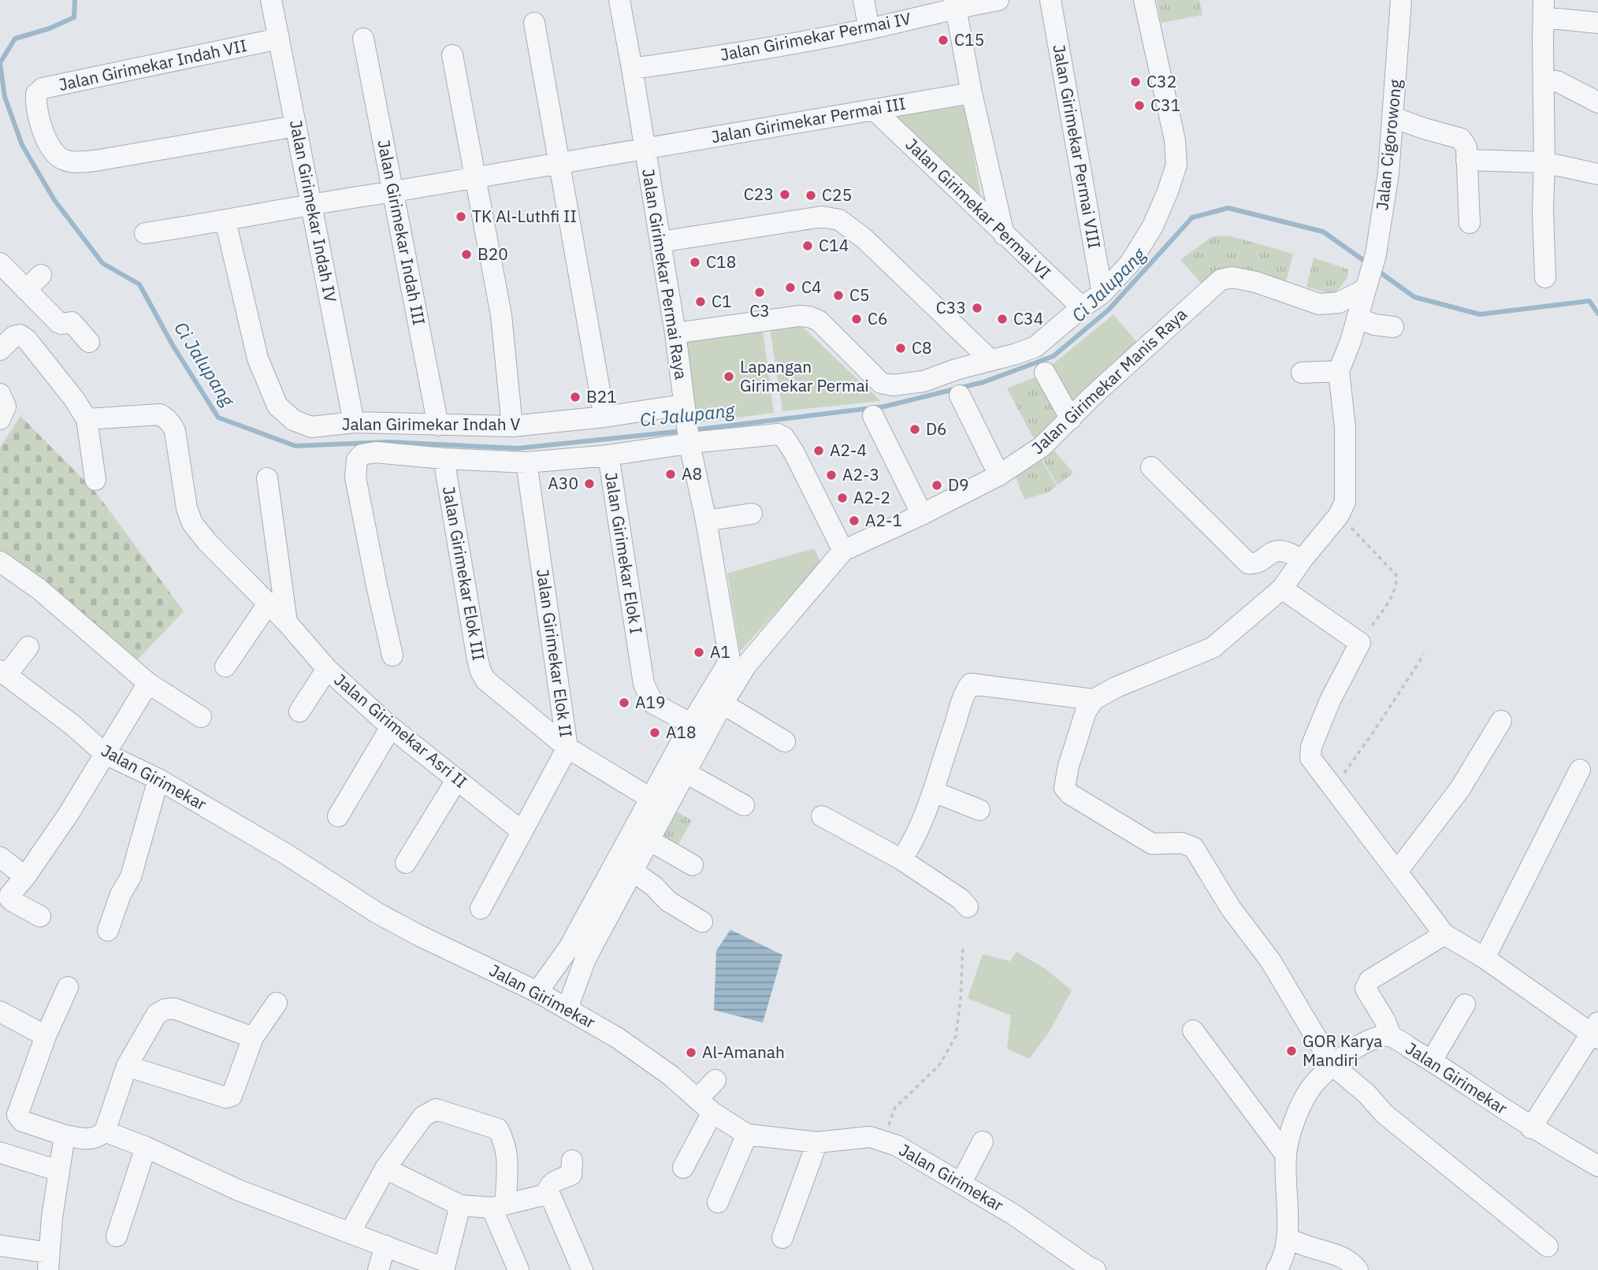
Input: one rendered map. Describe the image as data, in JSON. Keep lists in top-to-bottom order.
{
  "streets": {
    "street": [
      "Jalan Girimekar Permai IV",
      "Jalan Girimekar Indah VII",
      "Jalan Girimekar Permai III",
      "Jalan Cigorowong",
      "Jalan Girimekar Permai VIII",
      "Jalan Girimekar Permai VI",
      "Jalan Girimekar Indah IV",
      "Jalan Girimekar Indah III",
      "Jalan Girimekar Permai Raya",
      "Jalan Girimekar Manis Raya",
      "Jalan Girimekar Indah V",
      "Jalan Girimekar Elok I",
      "Jalan Girimekar Elok III",
      "Jalan Girimekar Elok II",
      "Jalan Girimekar Asri II",
      "Jalan Girimekar"
    ]
  },
  "crossings": [
    ["Jalan Girimekar Permai IV", "Jalan Girimekar Permai Raya"],
    ["Jalan Girimekar Indah VII", "Jalan Girimekar Indah IV"],
    ["Jalan Girimekar Permai III", "Jalan Girimekar Permai VI"],
    ["Jalan Girimekar Permai III", "Jalan Girimekar Permai Raya"],
    ["Jalan Cigorowong", "Jalan Girimekar Manis Raya"],
    ["Jalan Girimekar Indah IV", "Jalan Girimekar Permai Raya"],
    ["Jalan Girimekar Indah IV", "Jalan Girimekar Indah V"],
    ["Jalan Girimekar Indah III", "Jalan Girimekar Permai Raya"],
    ["Jalan Girimekar Indah III", "Jalan Girimekar Indah V"],
    ["Jalan Girimekar Permai Raya", "Jalan Girimekar Manis Raya"],
    ["Jalan Girimekar Permai Raya", "Jalan Girimekar Indah V"],
    ["Jalan Girimekar Elok I", "Jalan Girimekar Elok III"],
    ["Jalan Girimekar Elok I", "Jalan Girimekar Elok II"],
    ["Jalan Girimekar Elok III", "Jalan Girimekar Elok II"]
  ],
  "water": ["Ci Jalupang"],
  "places": [
    "C15",
    "C32",
    "C31",
    "C23",
    "C25",
    "TK Al-Luthfi II",
    "C14",
    "B20",
    "C18",
    "C4",
    "C3",
    "C5",
    "C1",
    "C33",
    "C6",
    "C34",
    "C8",
    "Lapangan Girimekar Permai",
    "B21",
    "D6",
    "A2-4",
    "A8",
    "A2-3",
    "A30",
    "D9",
    "A2-2",
    "A2-1",
    "A1",
    "A19",
    "A18",
    "GOR Karya Mandiri",
    "Al-Amanah"
  ]
}
